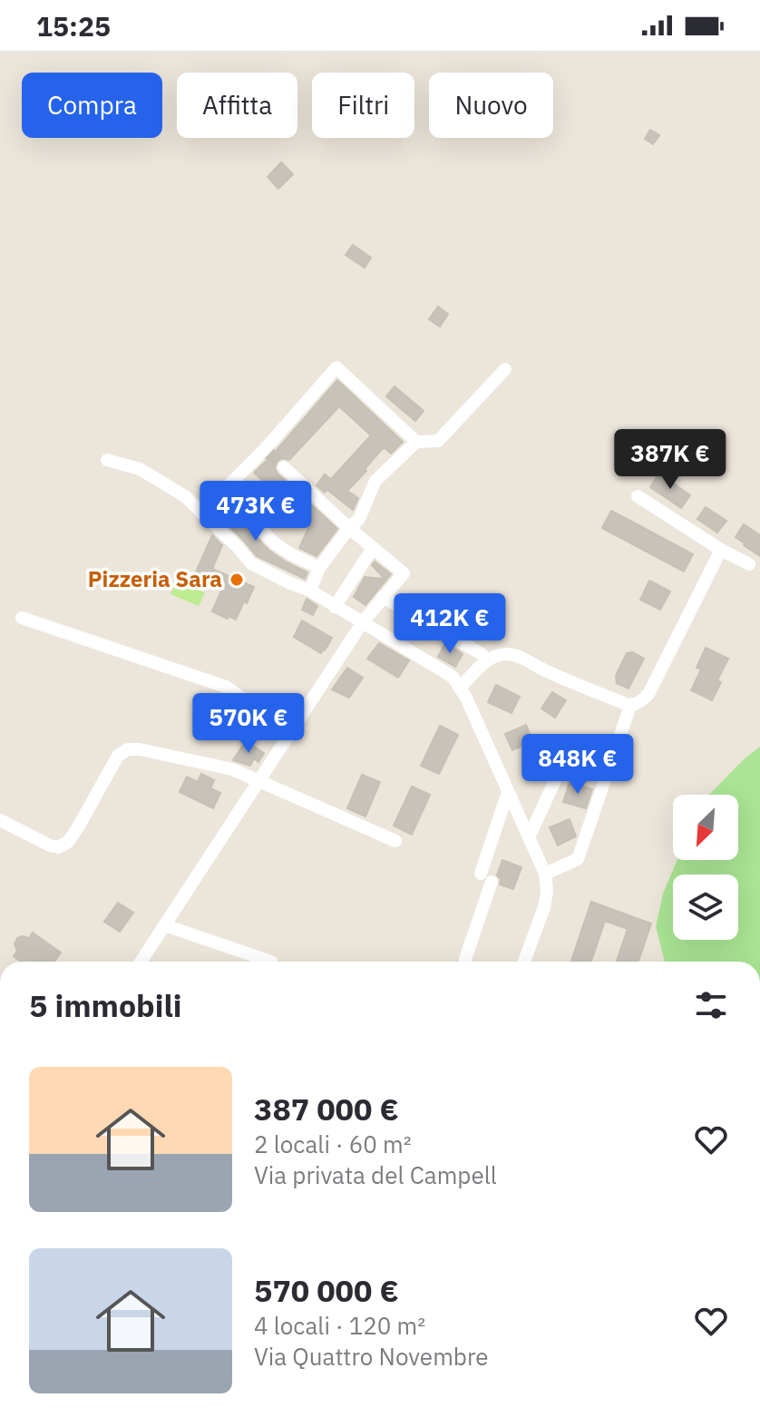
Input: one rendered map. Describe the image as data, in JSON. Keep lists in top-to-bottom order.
{
  "places": ["Pizzeria Sara"],
  "north": "bottom left",
  "page": {
    "status": "15:25",
    "chip": [
      "Compra",
      "Affitta",
      "Filtri",
      "Nuovo"
    ],
    "price": [
      "387K €",
      "473K €",
      "412K €",
      "570K €",
      "848K €"
    ],
    "heading": "5 immobili",
    "list": [
      {
        "name": "387 000 €",
        "note": "2 locali · 60 m² · Via privata del Campell"
      },
      {
        "name": "570 000 €",
        "note": "4 locali · 120 m² · Via Quattro Novembre"
      }
    ]
  }
}
